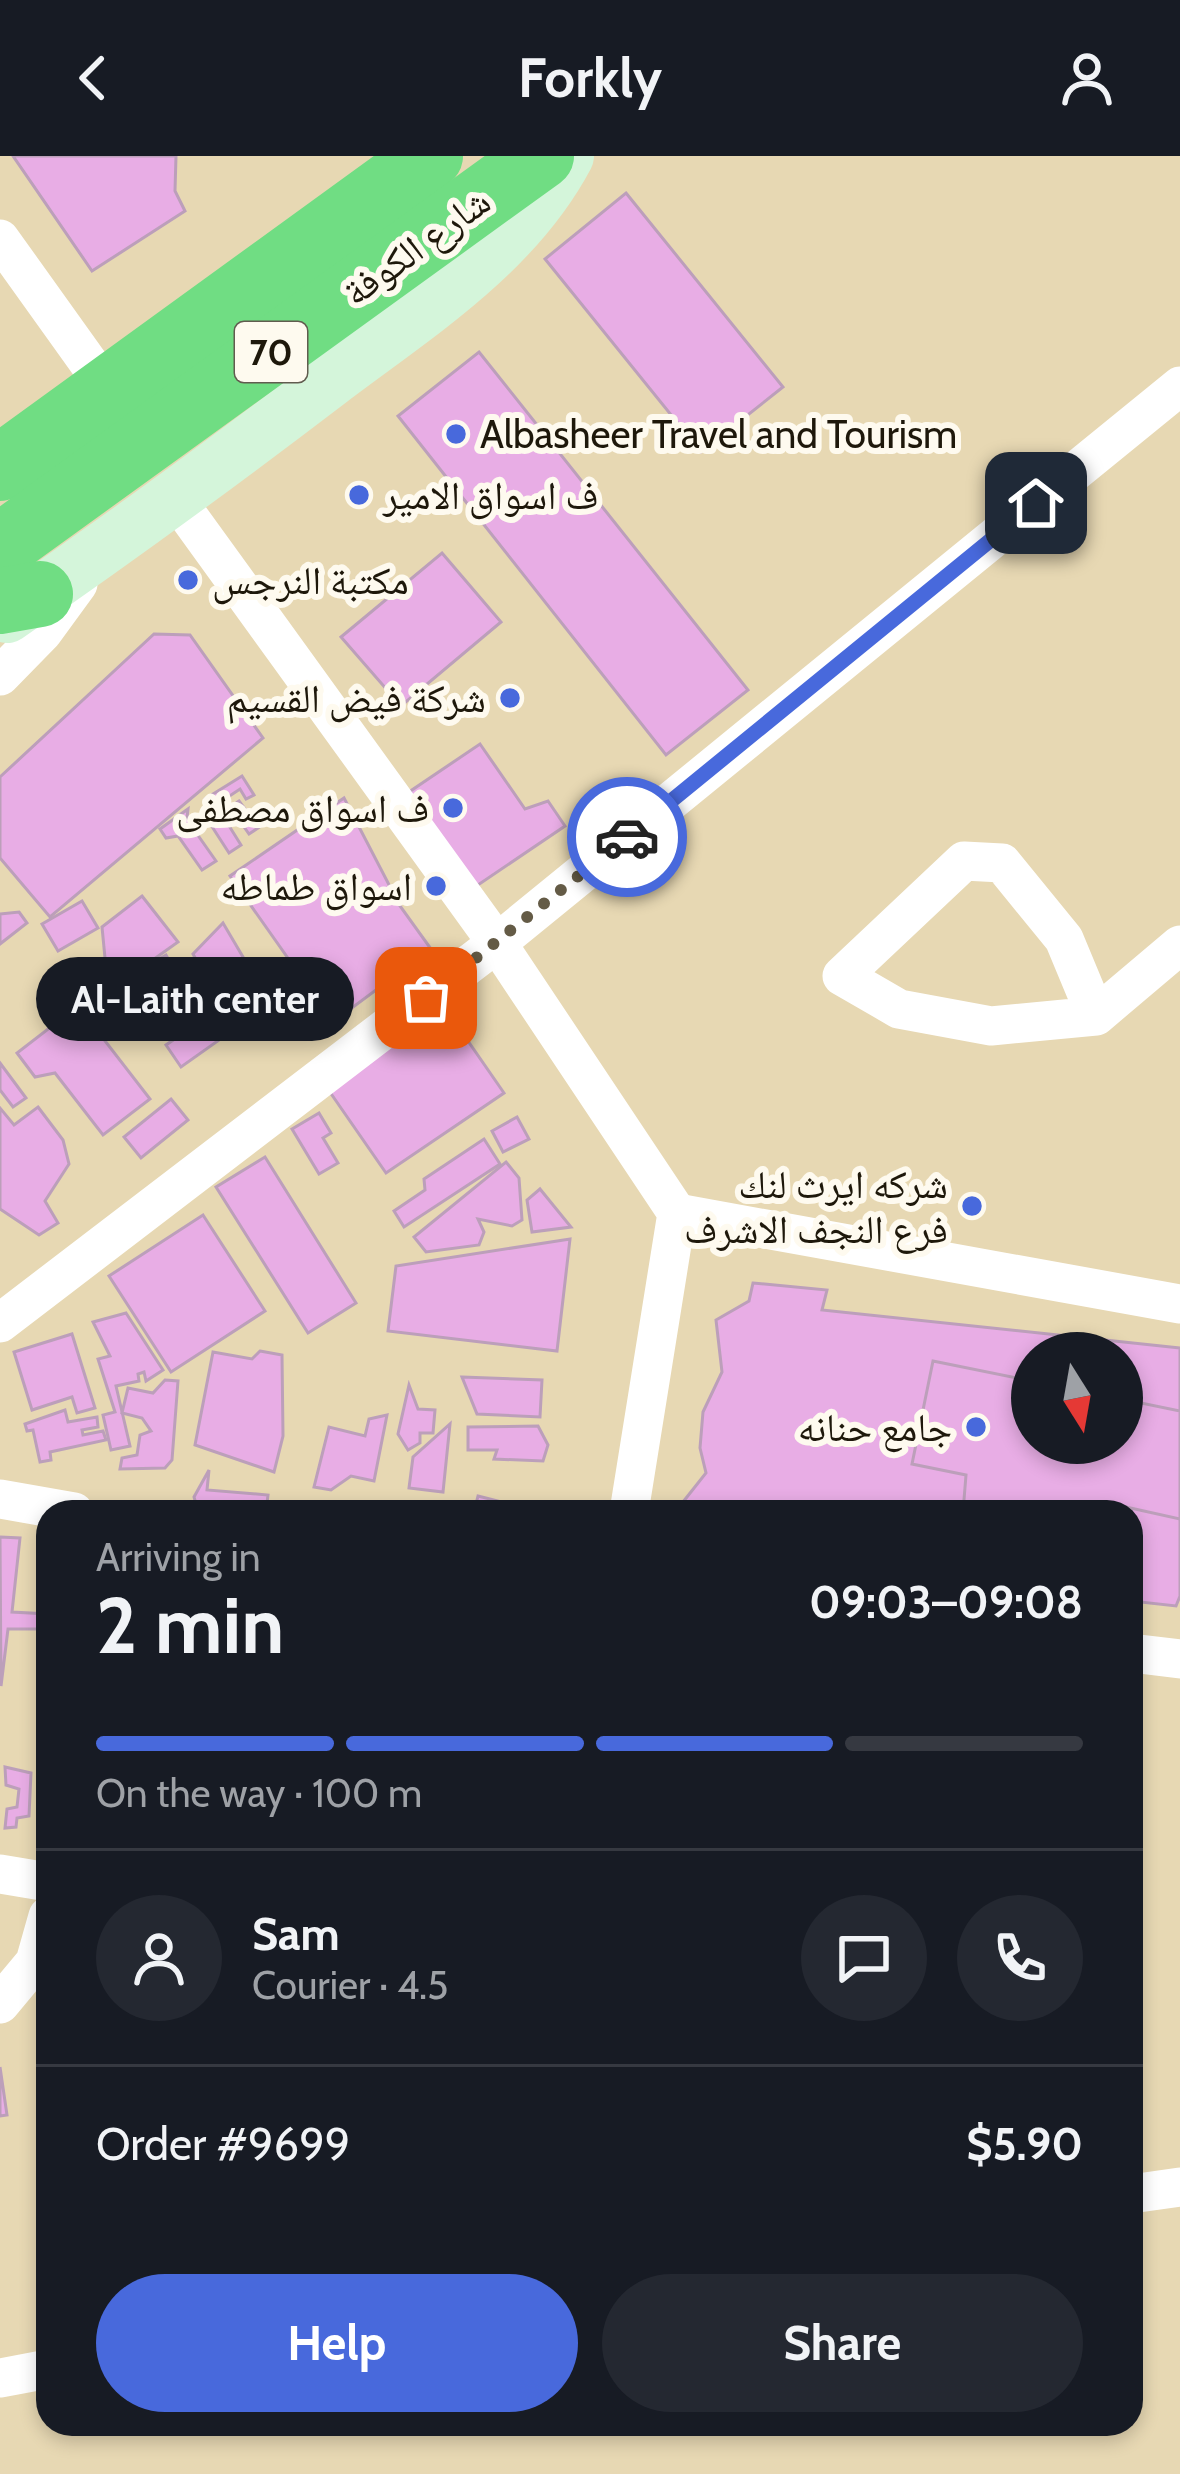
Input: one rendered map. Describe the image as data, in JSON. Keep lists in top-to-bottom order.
{
  "streets": {
    "highway": ["شارع الكوفة", "70"]
  },
  "places": [
    "Albasheer Travel and Tourism",
    "ف اسواق الامير",
    "مكتبة النرجس",
    "شركة فيض القسيم",
    "ف اسواق مصطفى",
    "اسواق طماطه",
    "Al-Laith center",
    "شركه ايرث لنك فرع النجف الاشرف",
    "جامع حنانه"
  ],
  "north": "bottom",
  "page": {
    "header": "Forkly",
    "bubble": "Al-Laith center",
    "heading": ["2 min", "Arriving in", "09:03–09:08"],
    "panel": [
      "Sam",
      "Courier · 4.5",
      "Order #9699",
      "$5.90"
    ],
    "bar": "On the way · 100 m",
    "buttons": ["Help", "Share"]
  }
}
